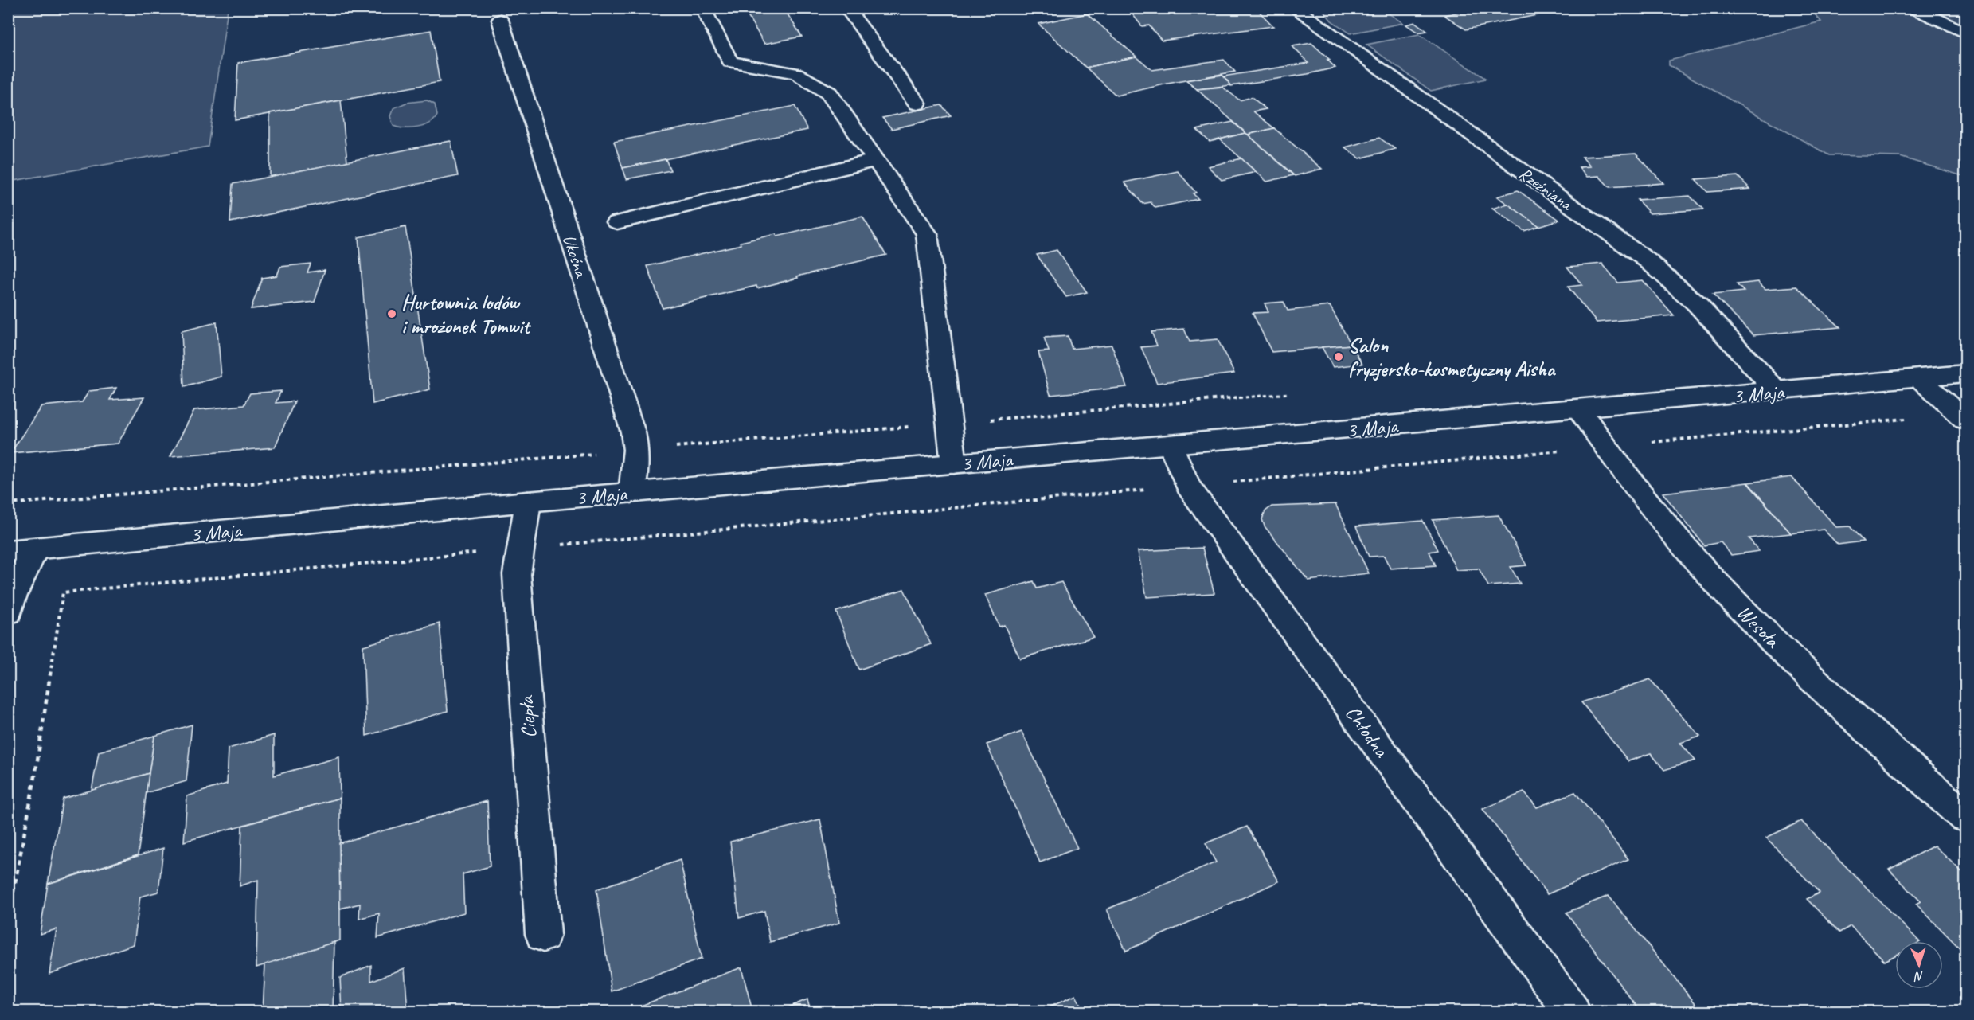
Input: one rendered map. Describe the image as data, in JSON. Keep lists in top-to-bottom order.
{
  "streets": {
    "street": [
      "Rzeźniana",
      "Ukośna",
      "3 Maja",
      "Wesoła",
      "Ciepła",
      "Chłodna"
    ]
  },
  "crossings": [
    ["Rzeźniana", "3 Maja"],
    ["Ukośna", "3 Maja"],
    ["3 Maja", "Wesoła"],
    ["3 Maja", "Ciepła"],
    ["3 Maja", "Chłodna"]
  ],
  "places": ["Hurtownia lodów i mrożonek Tomwit", "Salon fryzjersko-kosmetyczny Aisha"],
  "north": "bottom"
}
